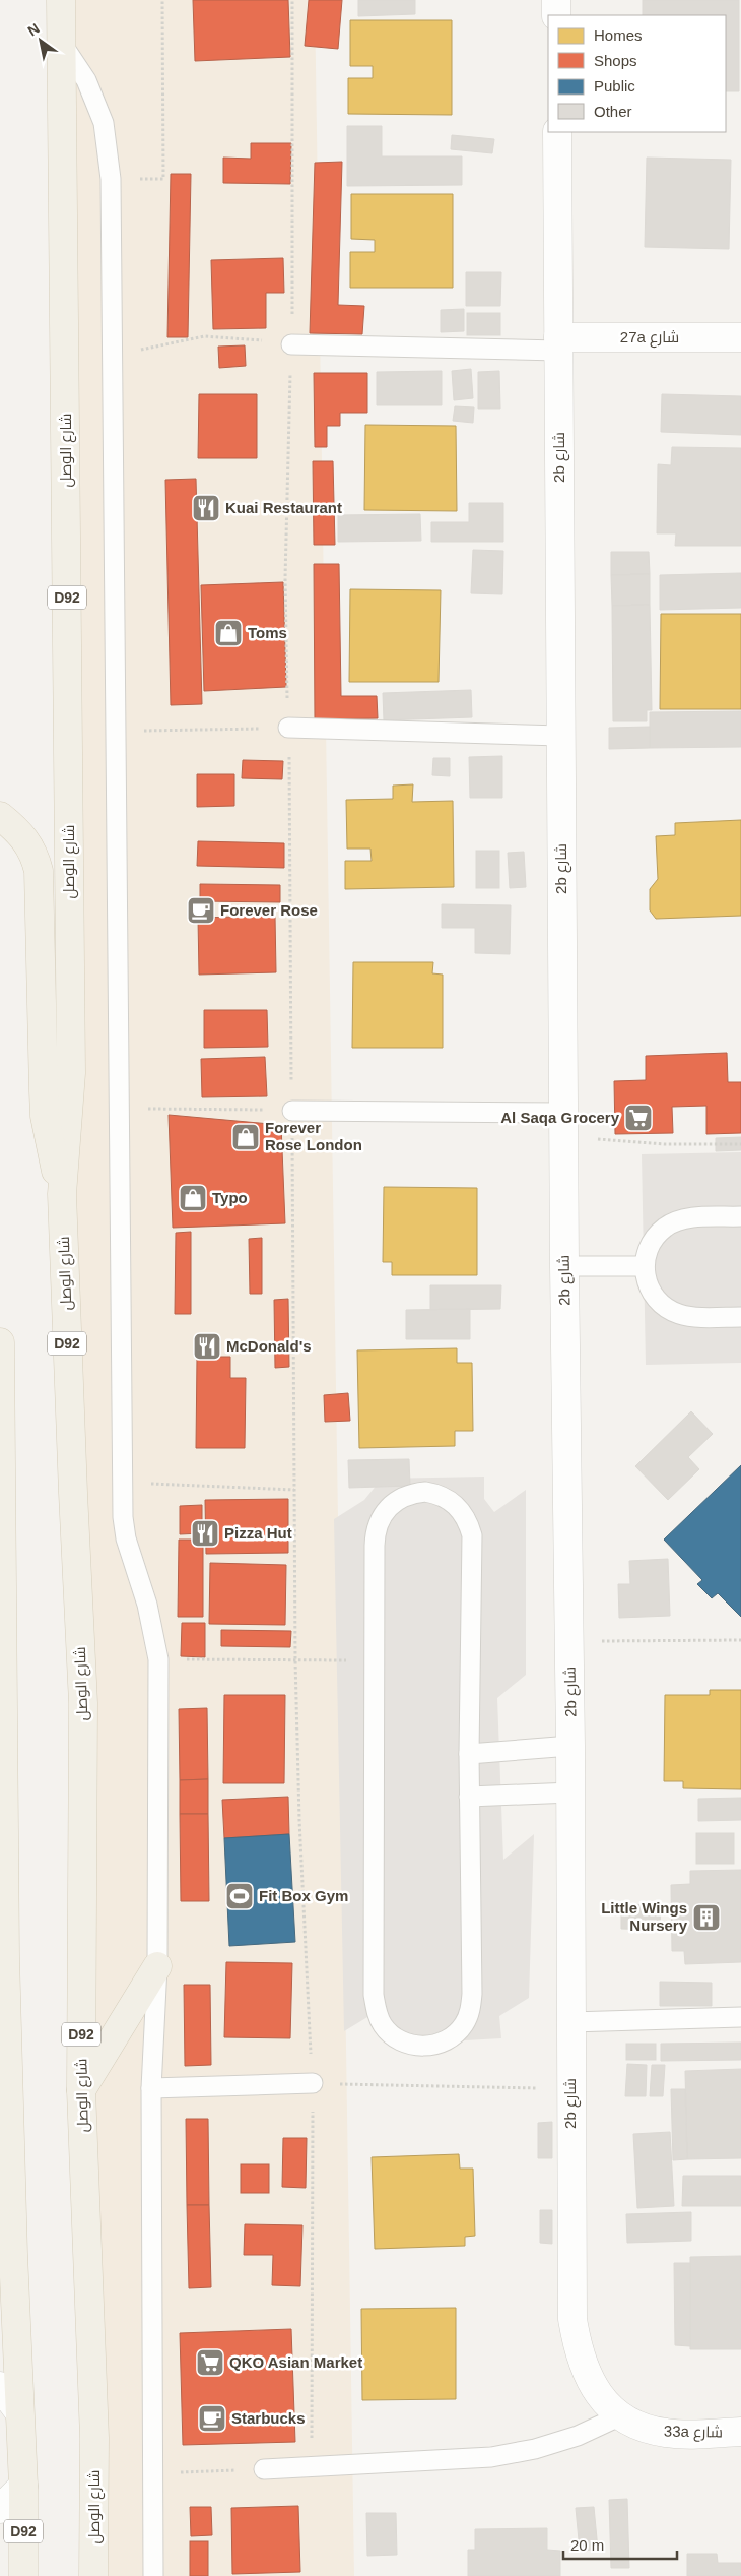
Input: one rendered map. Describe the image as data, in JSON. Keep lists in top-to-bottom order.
{
  "streets": {
    "main road": ["شارع الوصل", "D92"],
    "street": ["27a شارع", "2b شارع", "33a شارع"]
  },
  "crossings": [
    ["27a شارع", "2b شارع"],
    ["2b شارع", "33a شارع"]
  ],
  "places": {
    "restaurant": ["Kuai Restaurant", "McDonald's", "Pizza Hut"],
    "shop": ["Toms", "Forever Rose London", "Typo"],
    "cafe": ["Forever Rose", "Starbucks"],
    "supermarket": ["Al Saqa Grocery", "QKO Asian Market"],
    "sports": ["Fit Box Gym"],
    "building": ["Little Wings Nursery"]
  },
  "legend": [
    "Homes",
    "Shops",
    "Public",
    "Other"
  ],
  "scale_bar": "20 m",
  "north": "top left"
}
